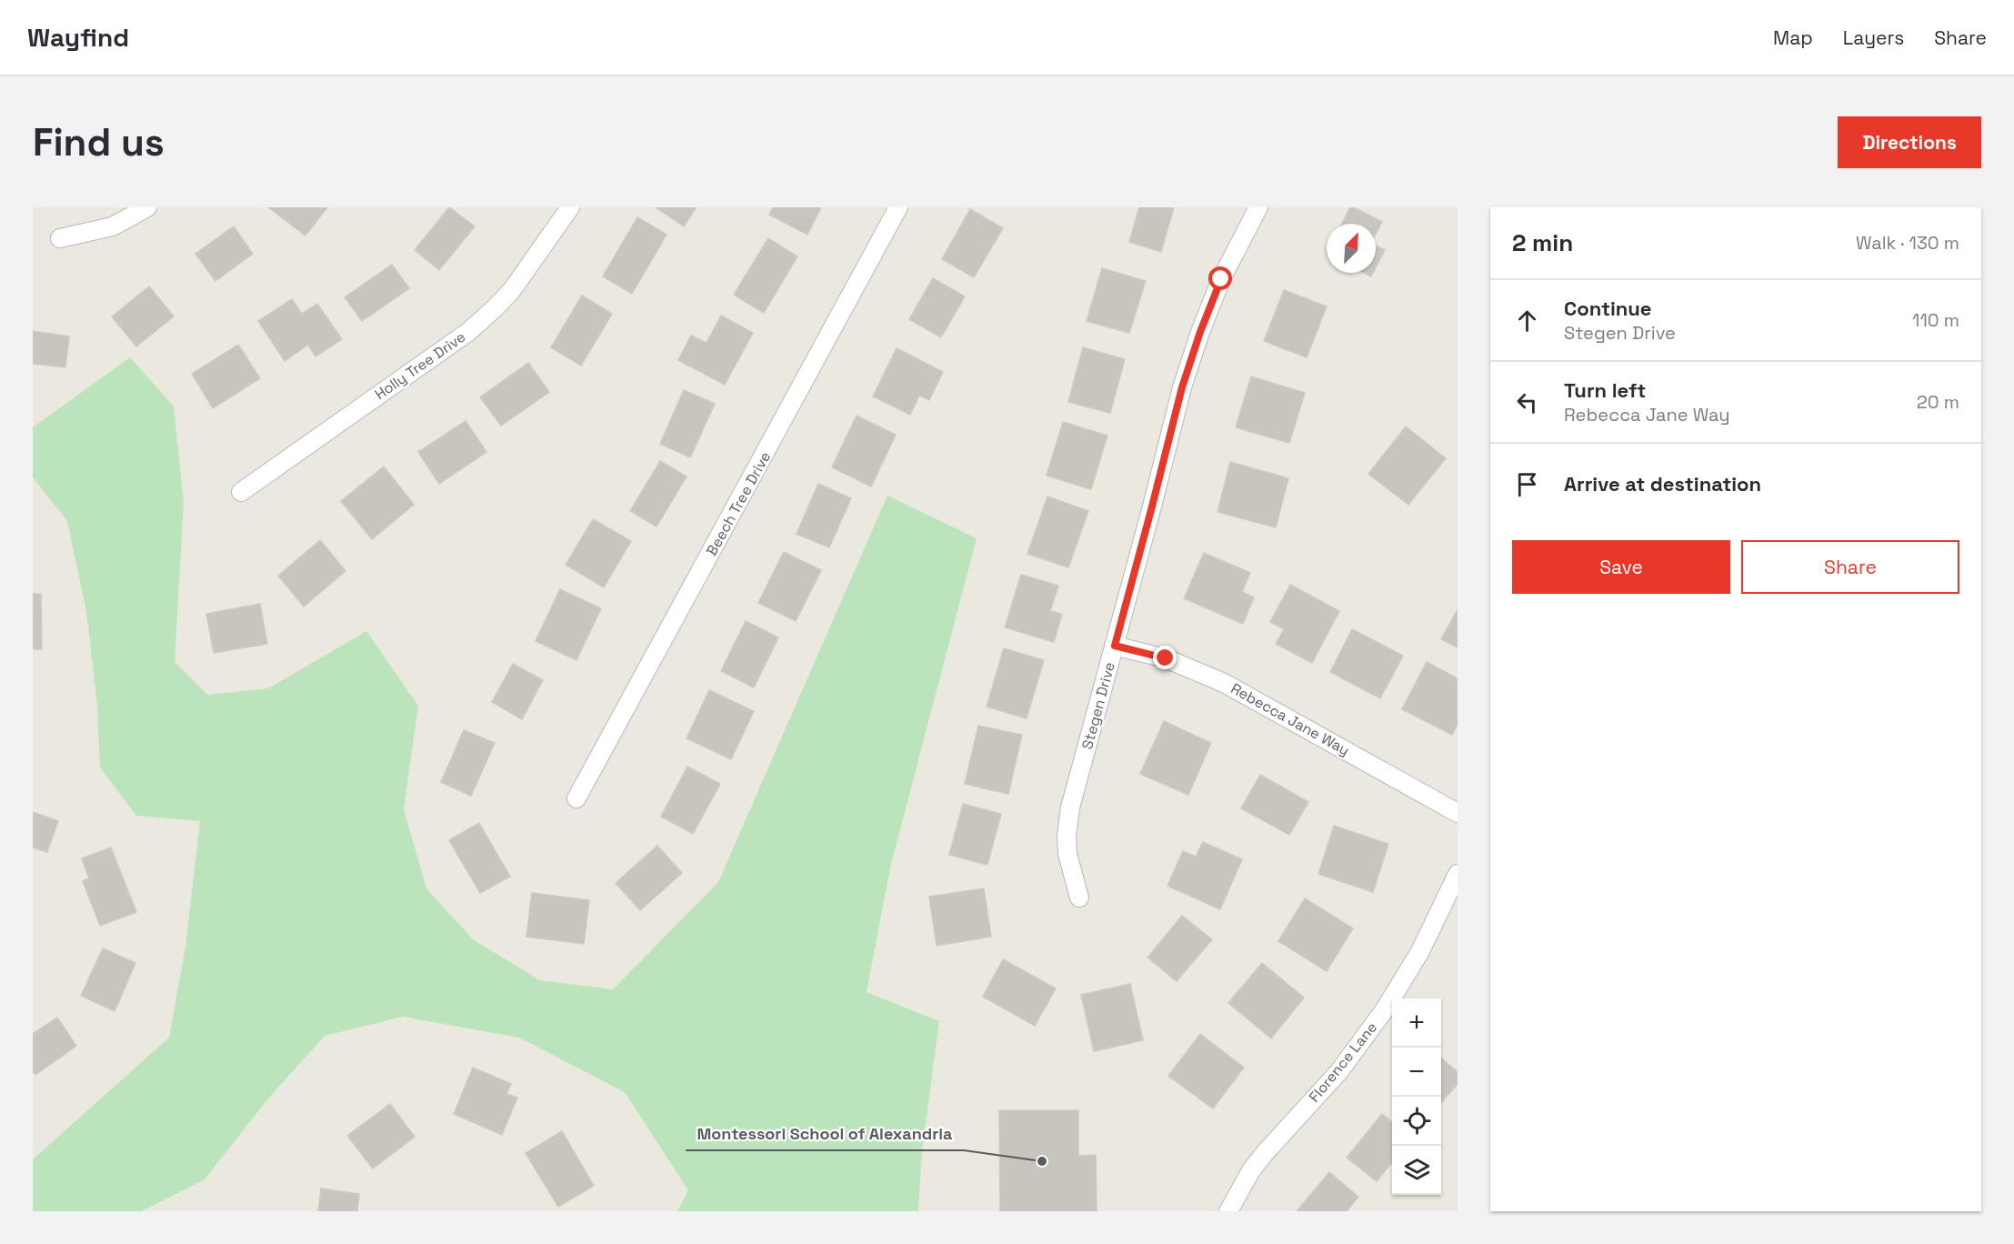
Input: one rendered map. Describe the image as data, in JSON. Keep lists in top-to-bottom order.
{
  "streets": {
    "street": [
      "Holly Tree Drive",
      "Beech Tree Drive",
      "Stegen Drive",
      "Rebecca Jane Way",
      "Florence Lane"
    ]
  },
  "crossings": [
    ["Stegen Drive", "Rebecca Jane Way"]
  ],
  "places": ["Montessori School of Alexandria"],
  "north": "top right",
  "page": {
    "header": "Wayfind",
    "nav": ["Map", "Layers", "Share"],
    "buttons": [
      "Directions",
      ["Save", "Share"]
    ],
    "title": "Find us",
    "heading": ["2 min", "Walk · 130 m"],
    "list": [
      ["Continue", "Stegen Drive", "110 m"],
      ["Turn left", "Rebecca Jane Way", "20 m"],
      "Arrive at destination"
    ],
    "map_buttons": ["+", "−"]
  }
}
